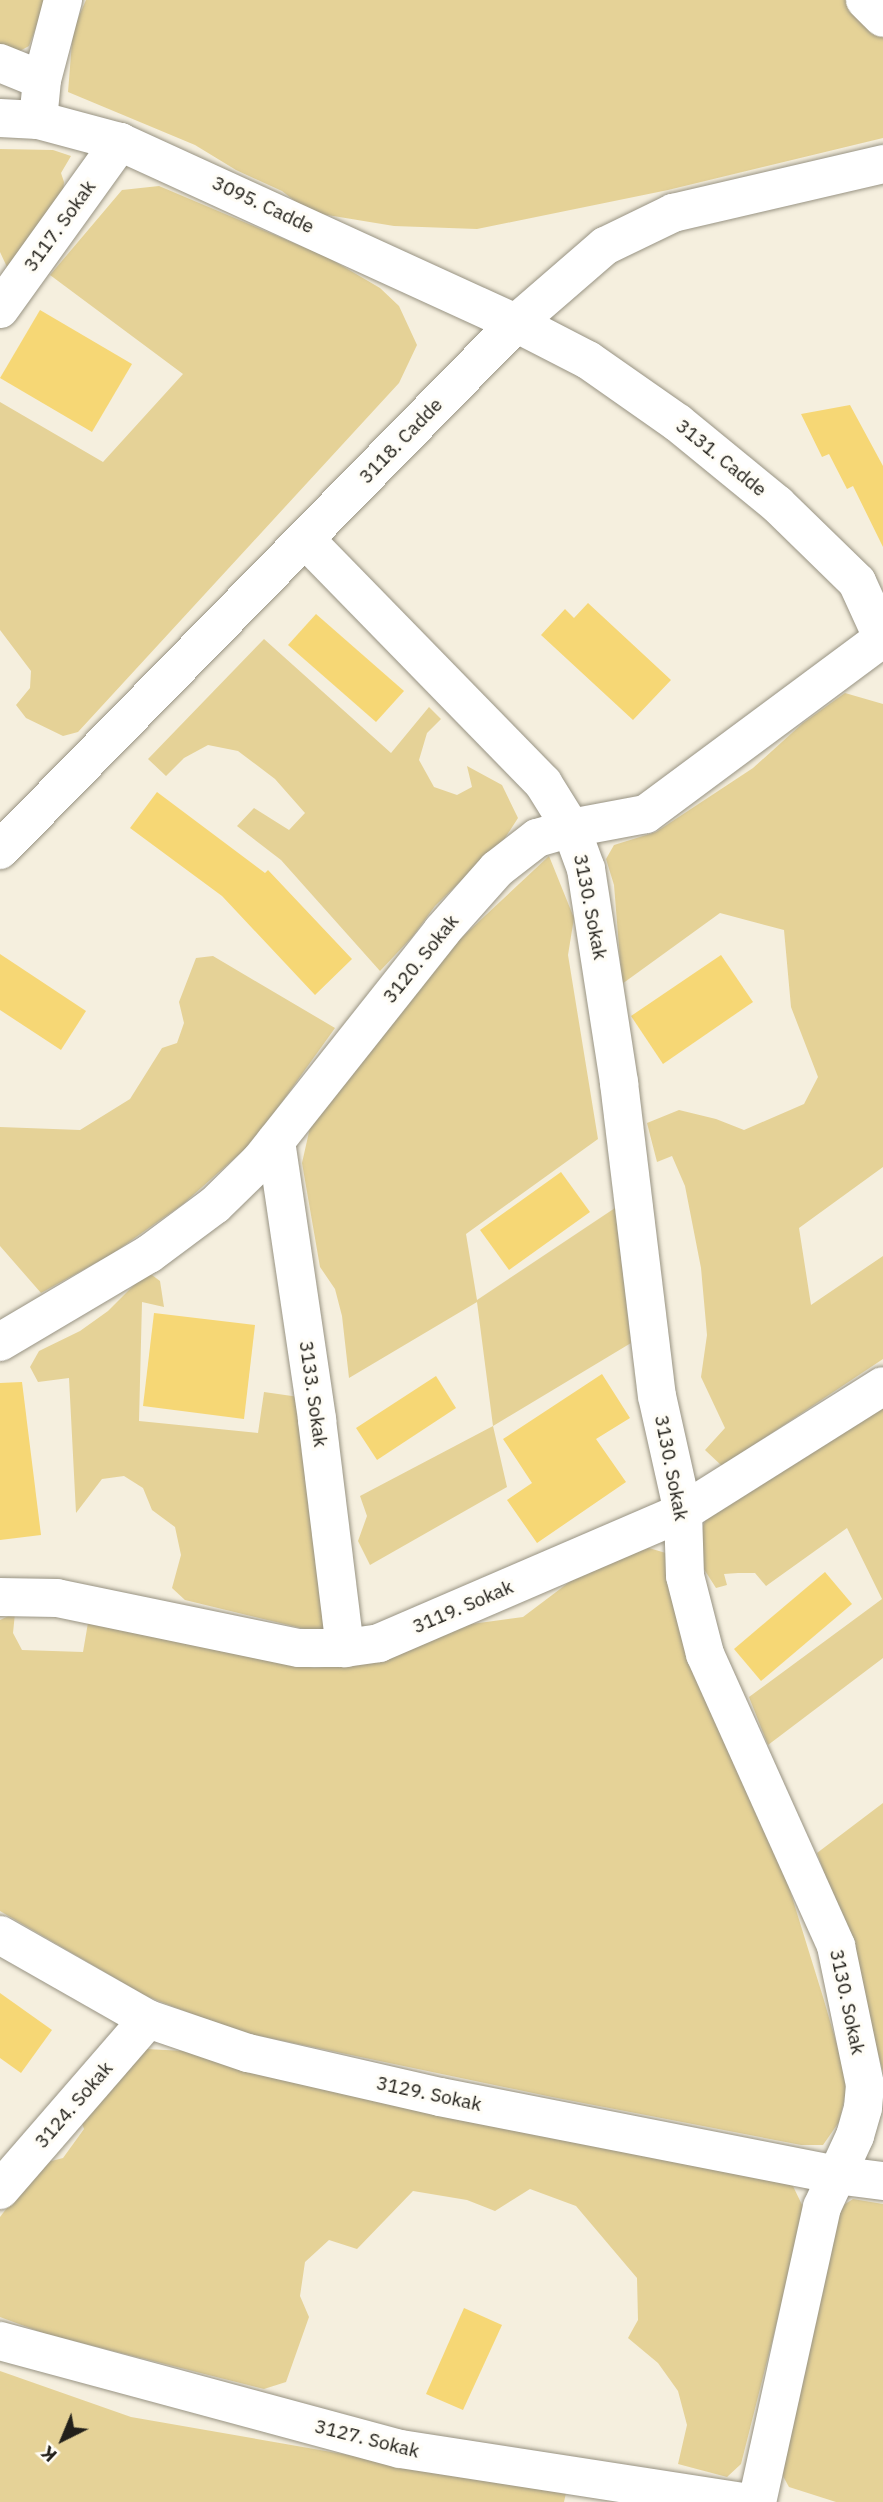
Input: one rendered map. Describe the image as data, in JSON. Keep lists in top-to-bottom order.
{
  "streets": {
    "street": [
      "3095. Cadde",
      "3117. Sokak",
      "3118. Cadde",
      "3131. Cadde",
      "3130. Sokak",
      "3120. Sokak",
      "3133. Sokak",
      "3119. Sokak",
      "3129. Sokak",
      "3124. Sokak",
      "3127. Sokak"
    ]
  },
  "crossings": [
    ["3095. Cadde", "3117. Sokak"],
    ["3095. Cadde", "3118. Cadde"],
    ["3095. Cadde", "3131. Cadde"],
    ["3118. Cadde", "3131. Cadde"],
    ["3118. Cadde", "3130. Sokak"],
    ["3131. Cadde", "3120. Sokak"],
    ["3130. Sokak", "3120. Sokak"],
    ["3130. Sokak", "3119. Sokak"],
    ["3130. Sokak", "3129. Sokak"],
    ["3120. Sokak", "3133. Sokak"],
    ["3133. Sokak", "3119. Sokak"],
    ["3129. Sokak", "3124. Sokak"]
  ],
  "north": "bottom left"
}
